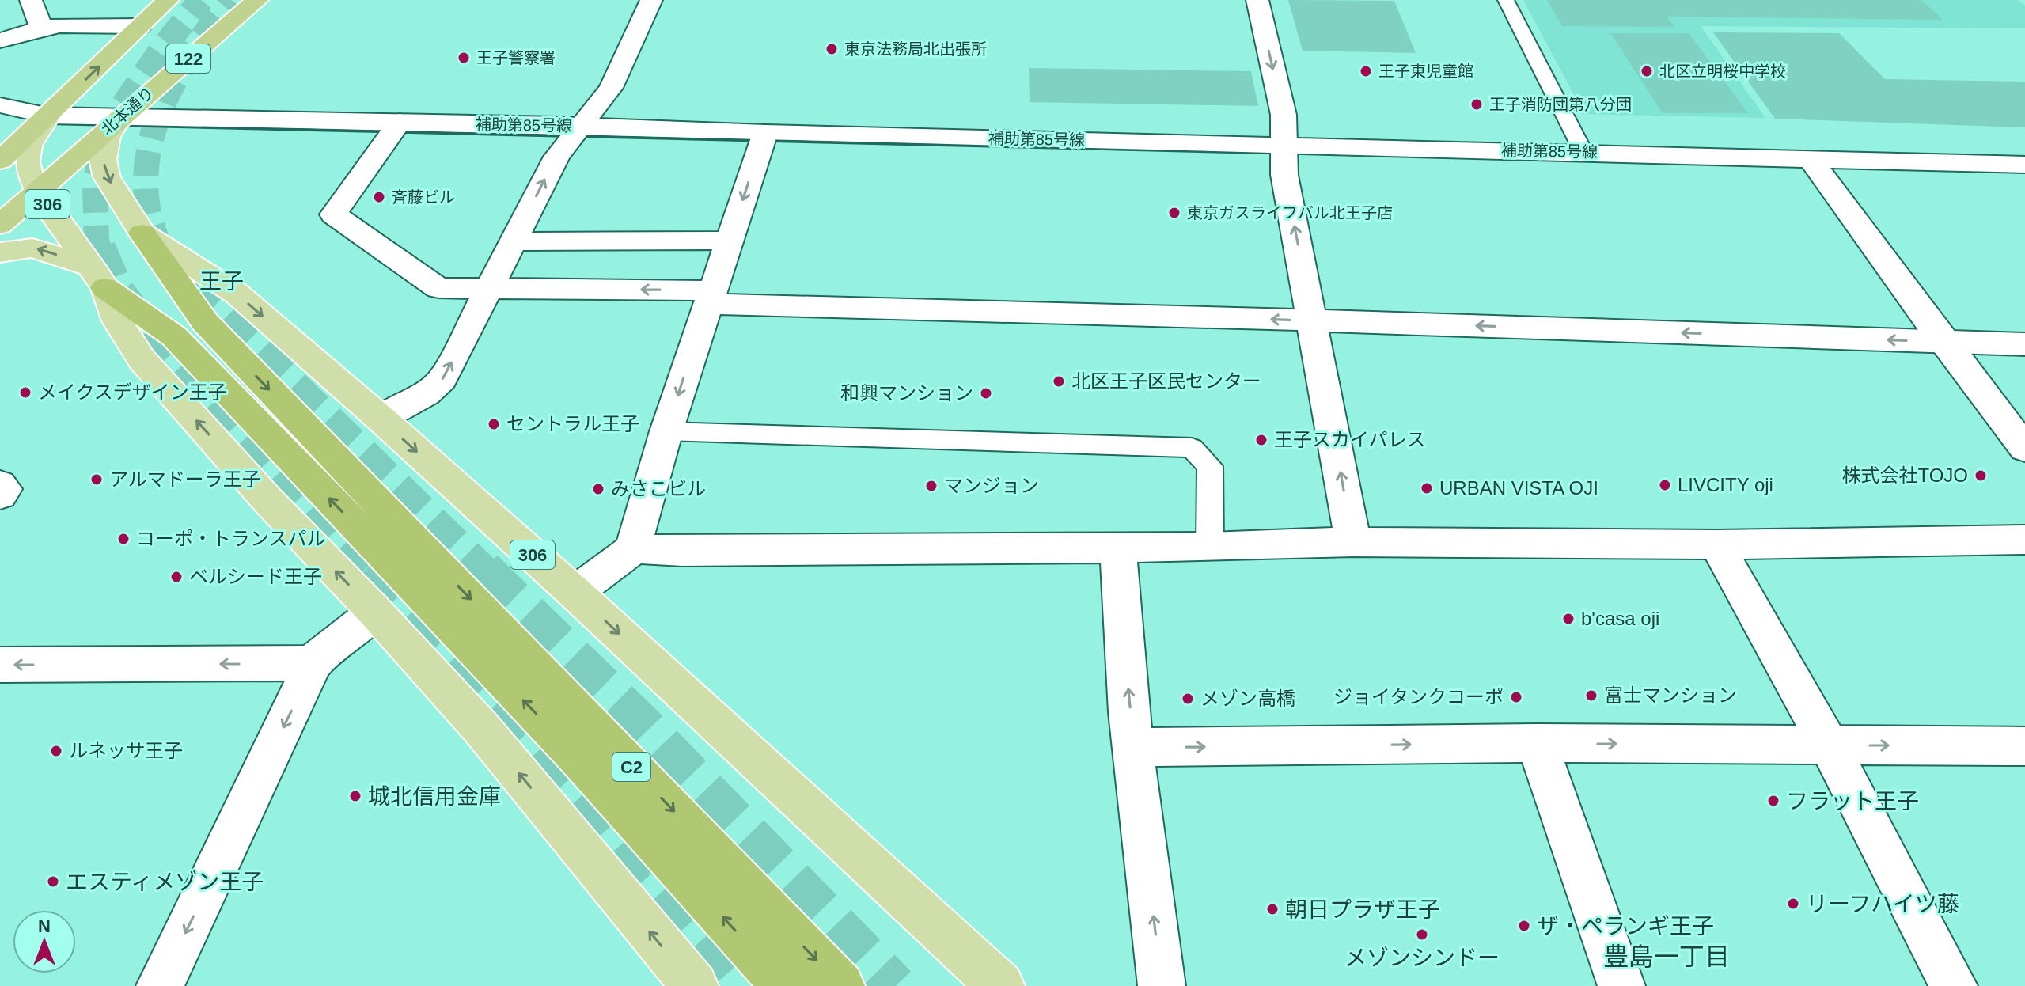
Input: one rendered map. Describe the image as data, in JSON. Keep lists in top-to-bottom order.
{
  "streets": {
    "highway": ["122", "北本通り", "C2"],
    "main road": ["306"],
    "street": ["補助第85号線"]
  },
  "crossings": [
    ["北本通り", "補助第85号線"],
    ["北本通り", "306"],
    ["補助第85号線", "306"],
    ["306", "C2"]
  ],
  "districts": ["王子", "豊島一丁目"],
  "places": [
    "東京法務局北出張所",
    "王子警察署",
    "王子東児童館",
    "北区立明桜中学校",
    "王子消防団第八分団",
    "斉藤ビル",
    "東京ガスライフバル北王子店",
    "北区王子区民センター",
    "メイクスデザイン王子",
    "和興マンション",
    "セントラル王子",
    "王子スカイパレス",
    "株式会社TOJO",
    "アルマドーラ王子",
    "LIVCITY oji",
    "マンジョン",
    "URBAN VISTA OJI",
    "みさこビル",
    "コーポ・トランスパル",
    "ベルシード王子",
    "b'casa oji",
    "富士マンション",
    "ジョイタンクコーポ",
    "メゾン高橋",
    "ルネッサ王子",
    "城北信用金庫",
    "フラット王子",
    "エスティメゾン王子",
    "リーフハイツ藤",
    "朝日プラザ王子",
    "ザ・ペランギ王子",
    "メゾンシンドー"
  ],
  "north": "top"
}
